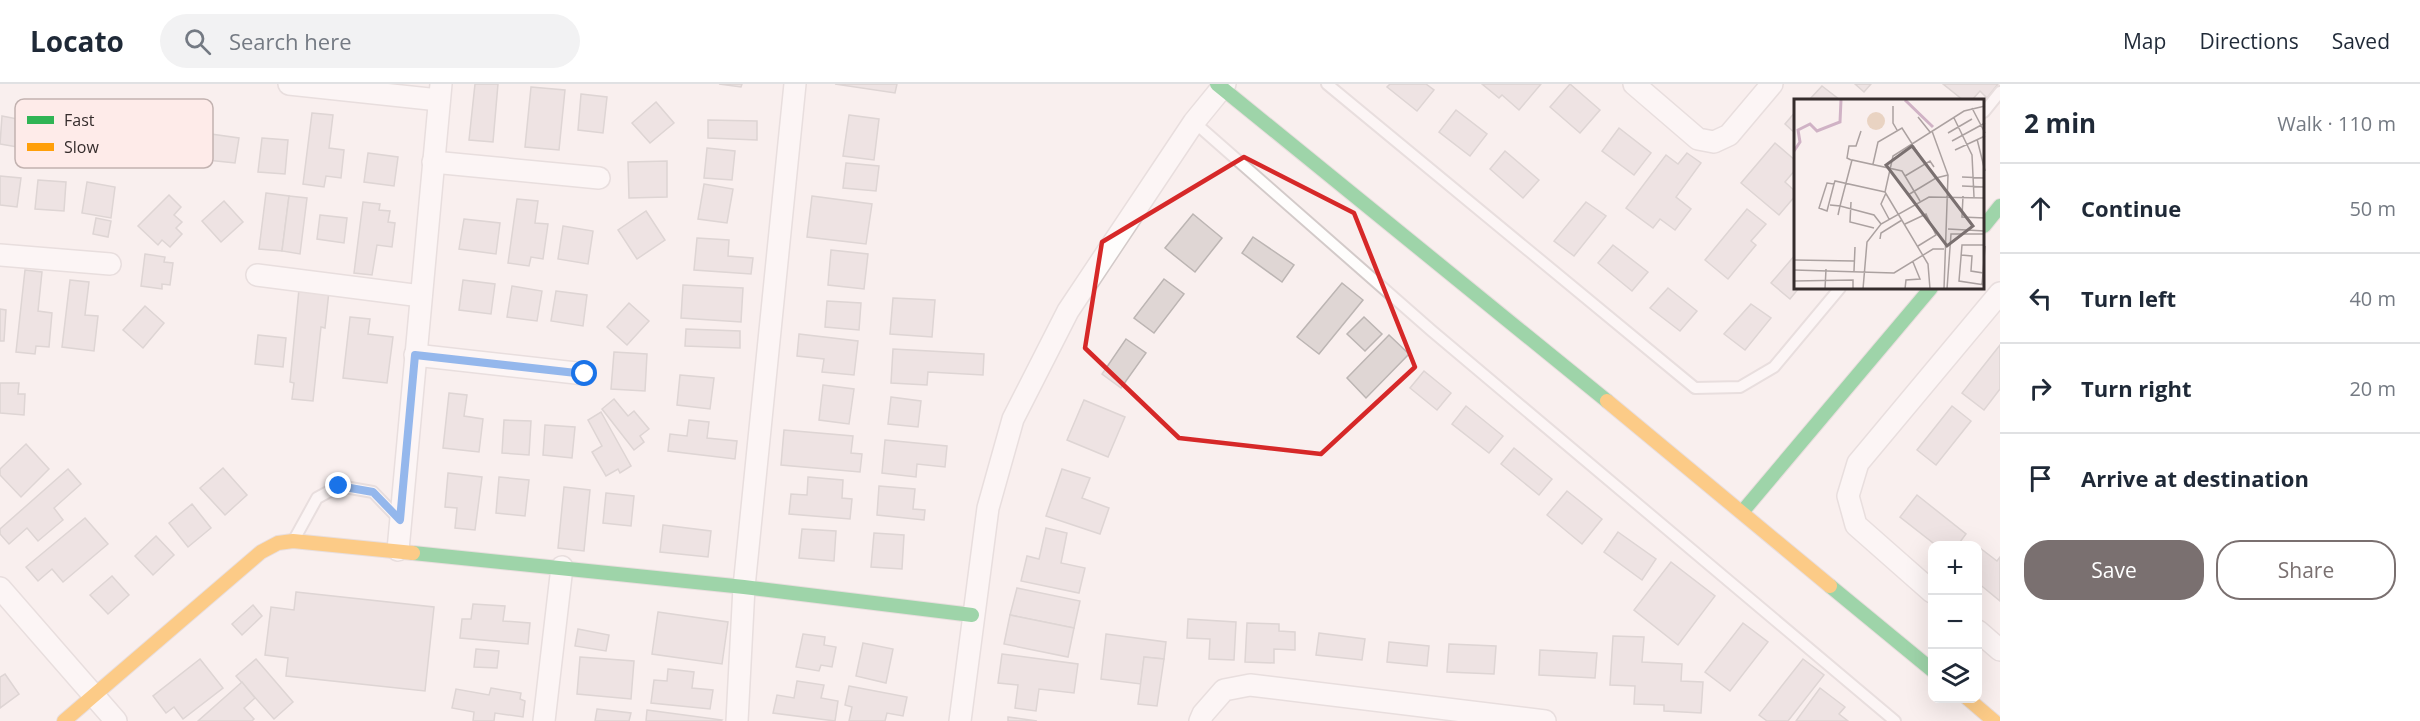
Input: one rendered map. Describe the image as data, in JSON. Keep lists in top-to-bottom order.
{
  "legend": ["Fast", "Slow"],
  "page": {
    "header": "Locato",
    "search": "Search here",
    "nav": ["Map", "Directions", "Saved"],
    "heading": ["2 min", "Walk · 110 m"],
    "list": [
      ["Continue", "50 m"],
      ["Turn left", "40 m"],
      ["Turn right", "20 m"],
      "Arrive at destination"
    ],
    "buttons": ["Save", "Share"],
    "map_buttons": ["+", "−"]
  }
}
